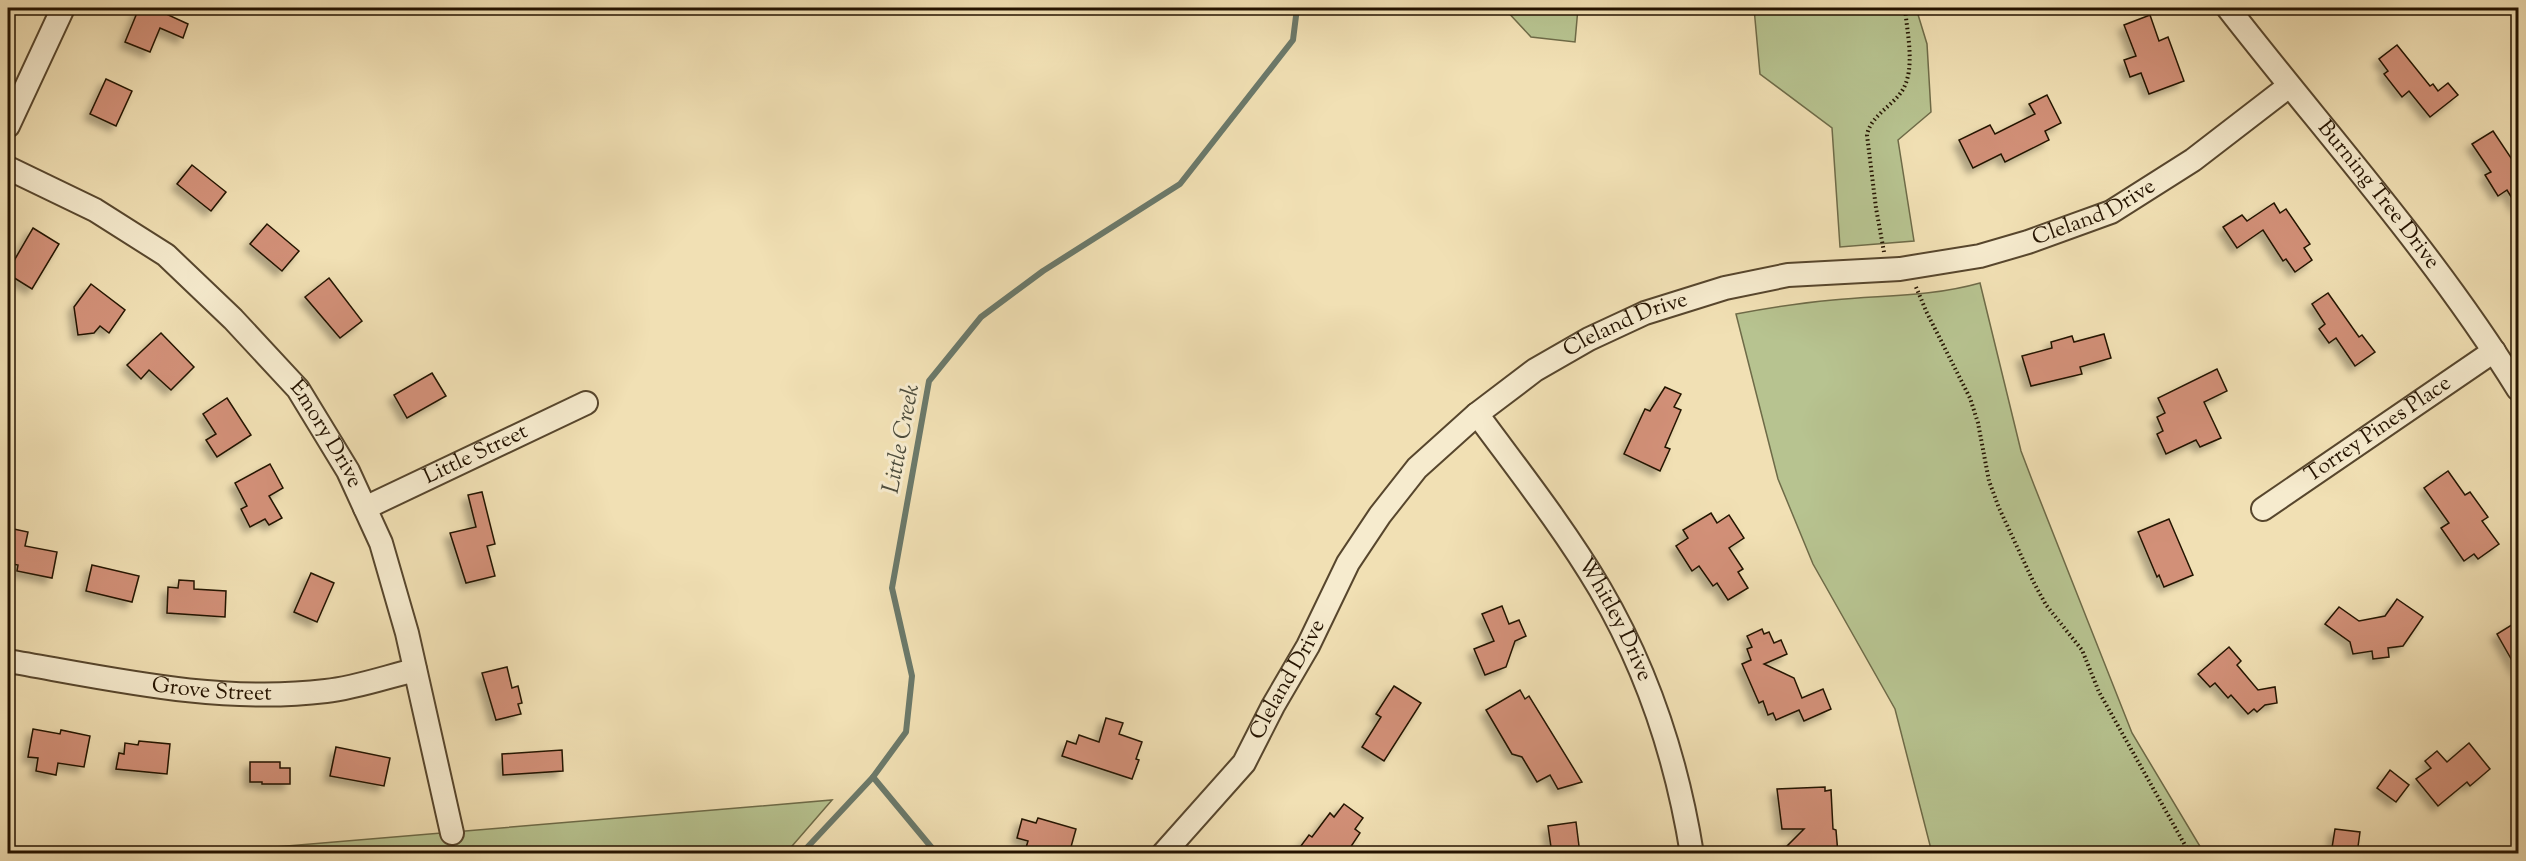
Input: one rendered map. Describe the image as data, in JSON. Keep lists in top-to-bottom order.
{
  "streets": {
    "street": [
      "Burning Tree Drive",
      "Cleland Drive",
      "Torrey Pines Place",
      "Emory Drive",
      "Little Street",
      "Whitley Drive",
      "Grove Street"
    ]
  },
  "crossings": [
    ["Burning Tree Drive", "Cleland Drive"],
    ["Burning Tree Drive", "Torrey Pines Place"],
    ["Cleland Drive", "Whitley Drive"],
    ["Emory Drive", "Little Street"],
    ["Emory Drive", "Grove Street"]
  ],
  "water": ["Little Creek"]
}
